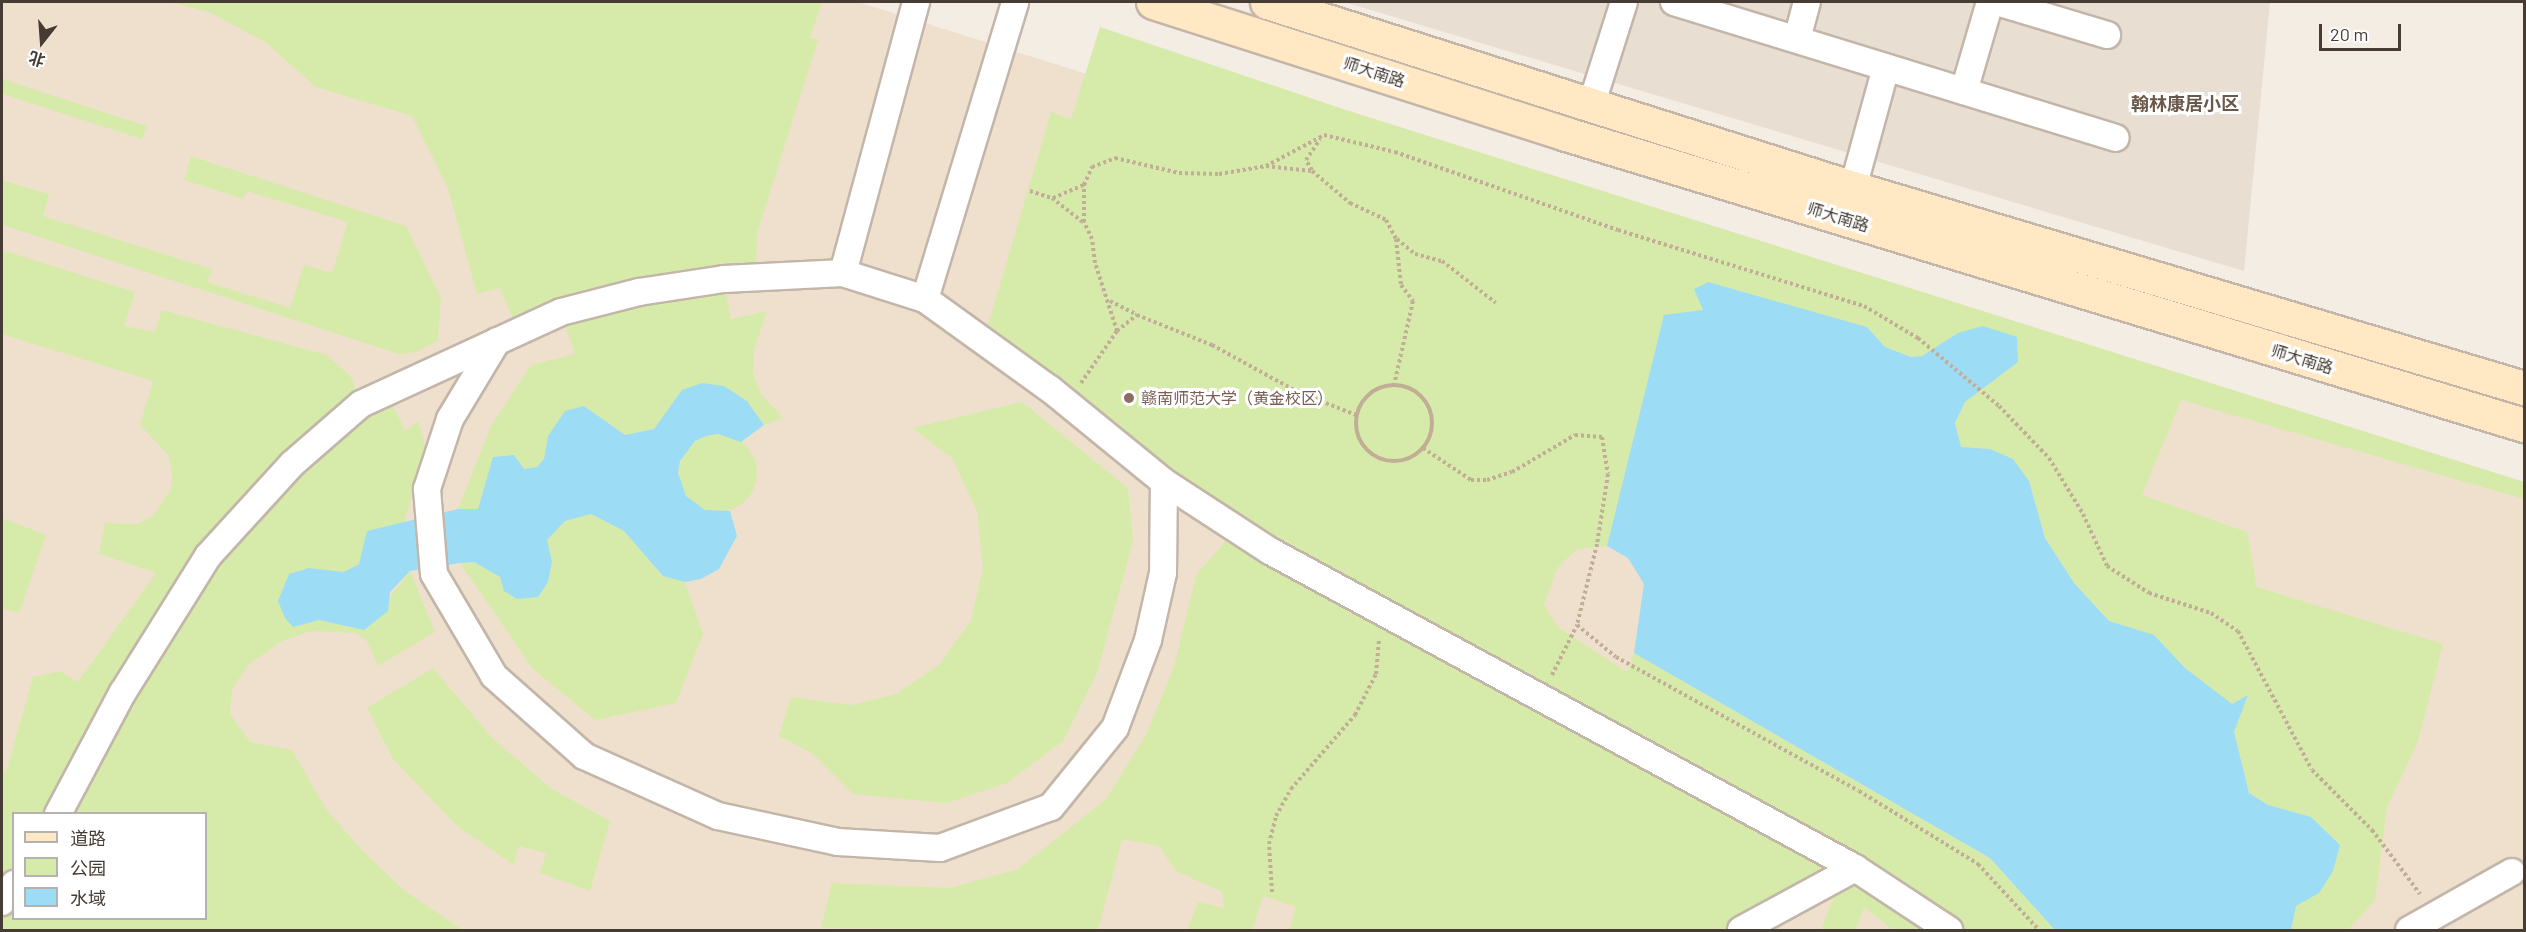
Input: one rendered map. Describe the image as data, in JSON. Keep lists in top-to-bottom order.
{
  "streets": {
    "main road": ["师大南路"]
  },
  "districts": ["翰林康居小区"],
  "places": ["赣南师范大学（黄金校区）"],
  "legend": ["道路", "公园", "水域"],
  "scale_bar": "20 m",
  "north": "bottom"
}
